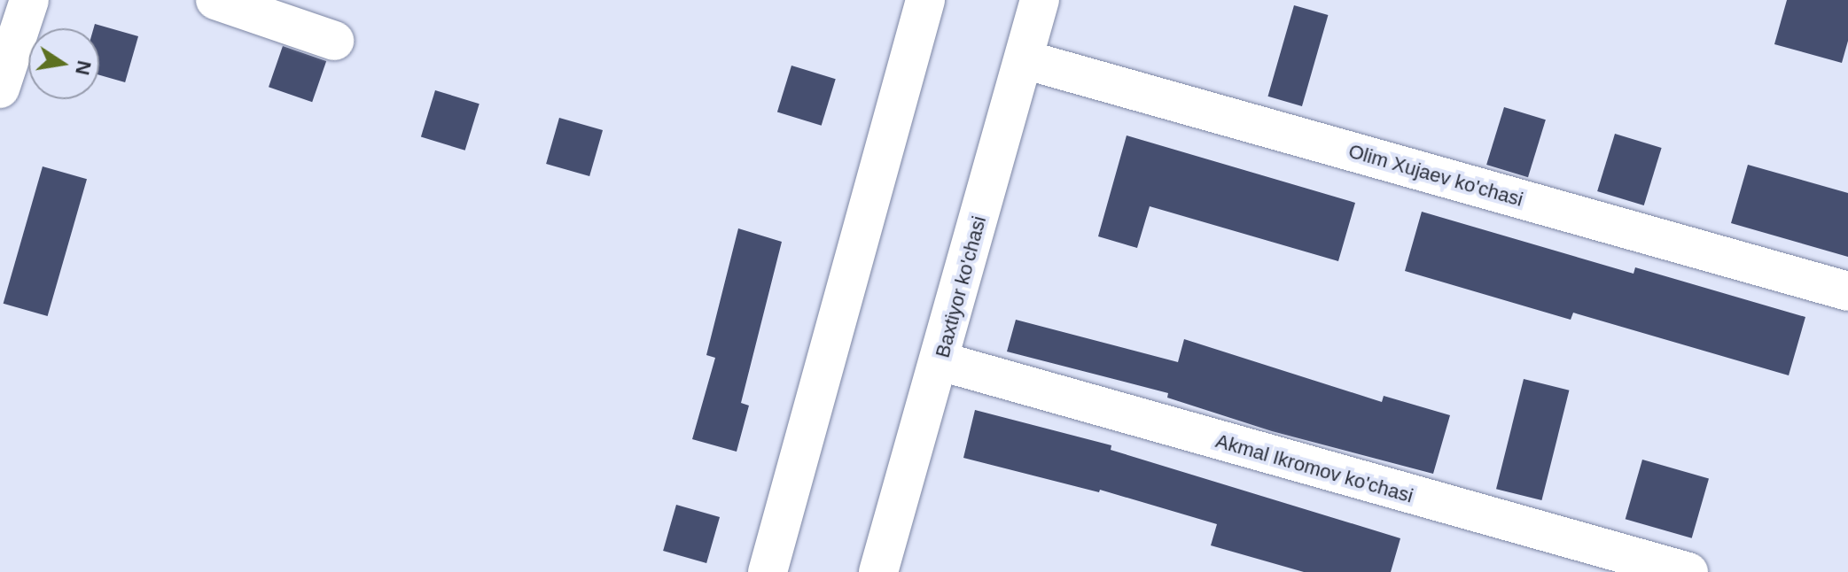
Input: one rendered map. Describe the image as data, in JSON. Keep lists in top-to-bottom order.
{
  "streets": {
    "street": ["Olim Xujaev ko'chasi", "Baxtiyor ko'chasi", "Akmal Ikromov ko'chasi"]
  },
  "crossings": [
    ["Olim Xujaev ko'chasi", "Baxtiyor ko'chasi"],
    ["Baxtiyor ko'chasi", "Akmal Ikromov ko'chasi"]
  ],
  "north": "right"
}
